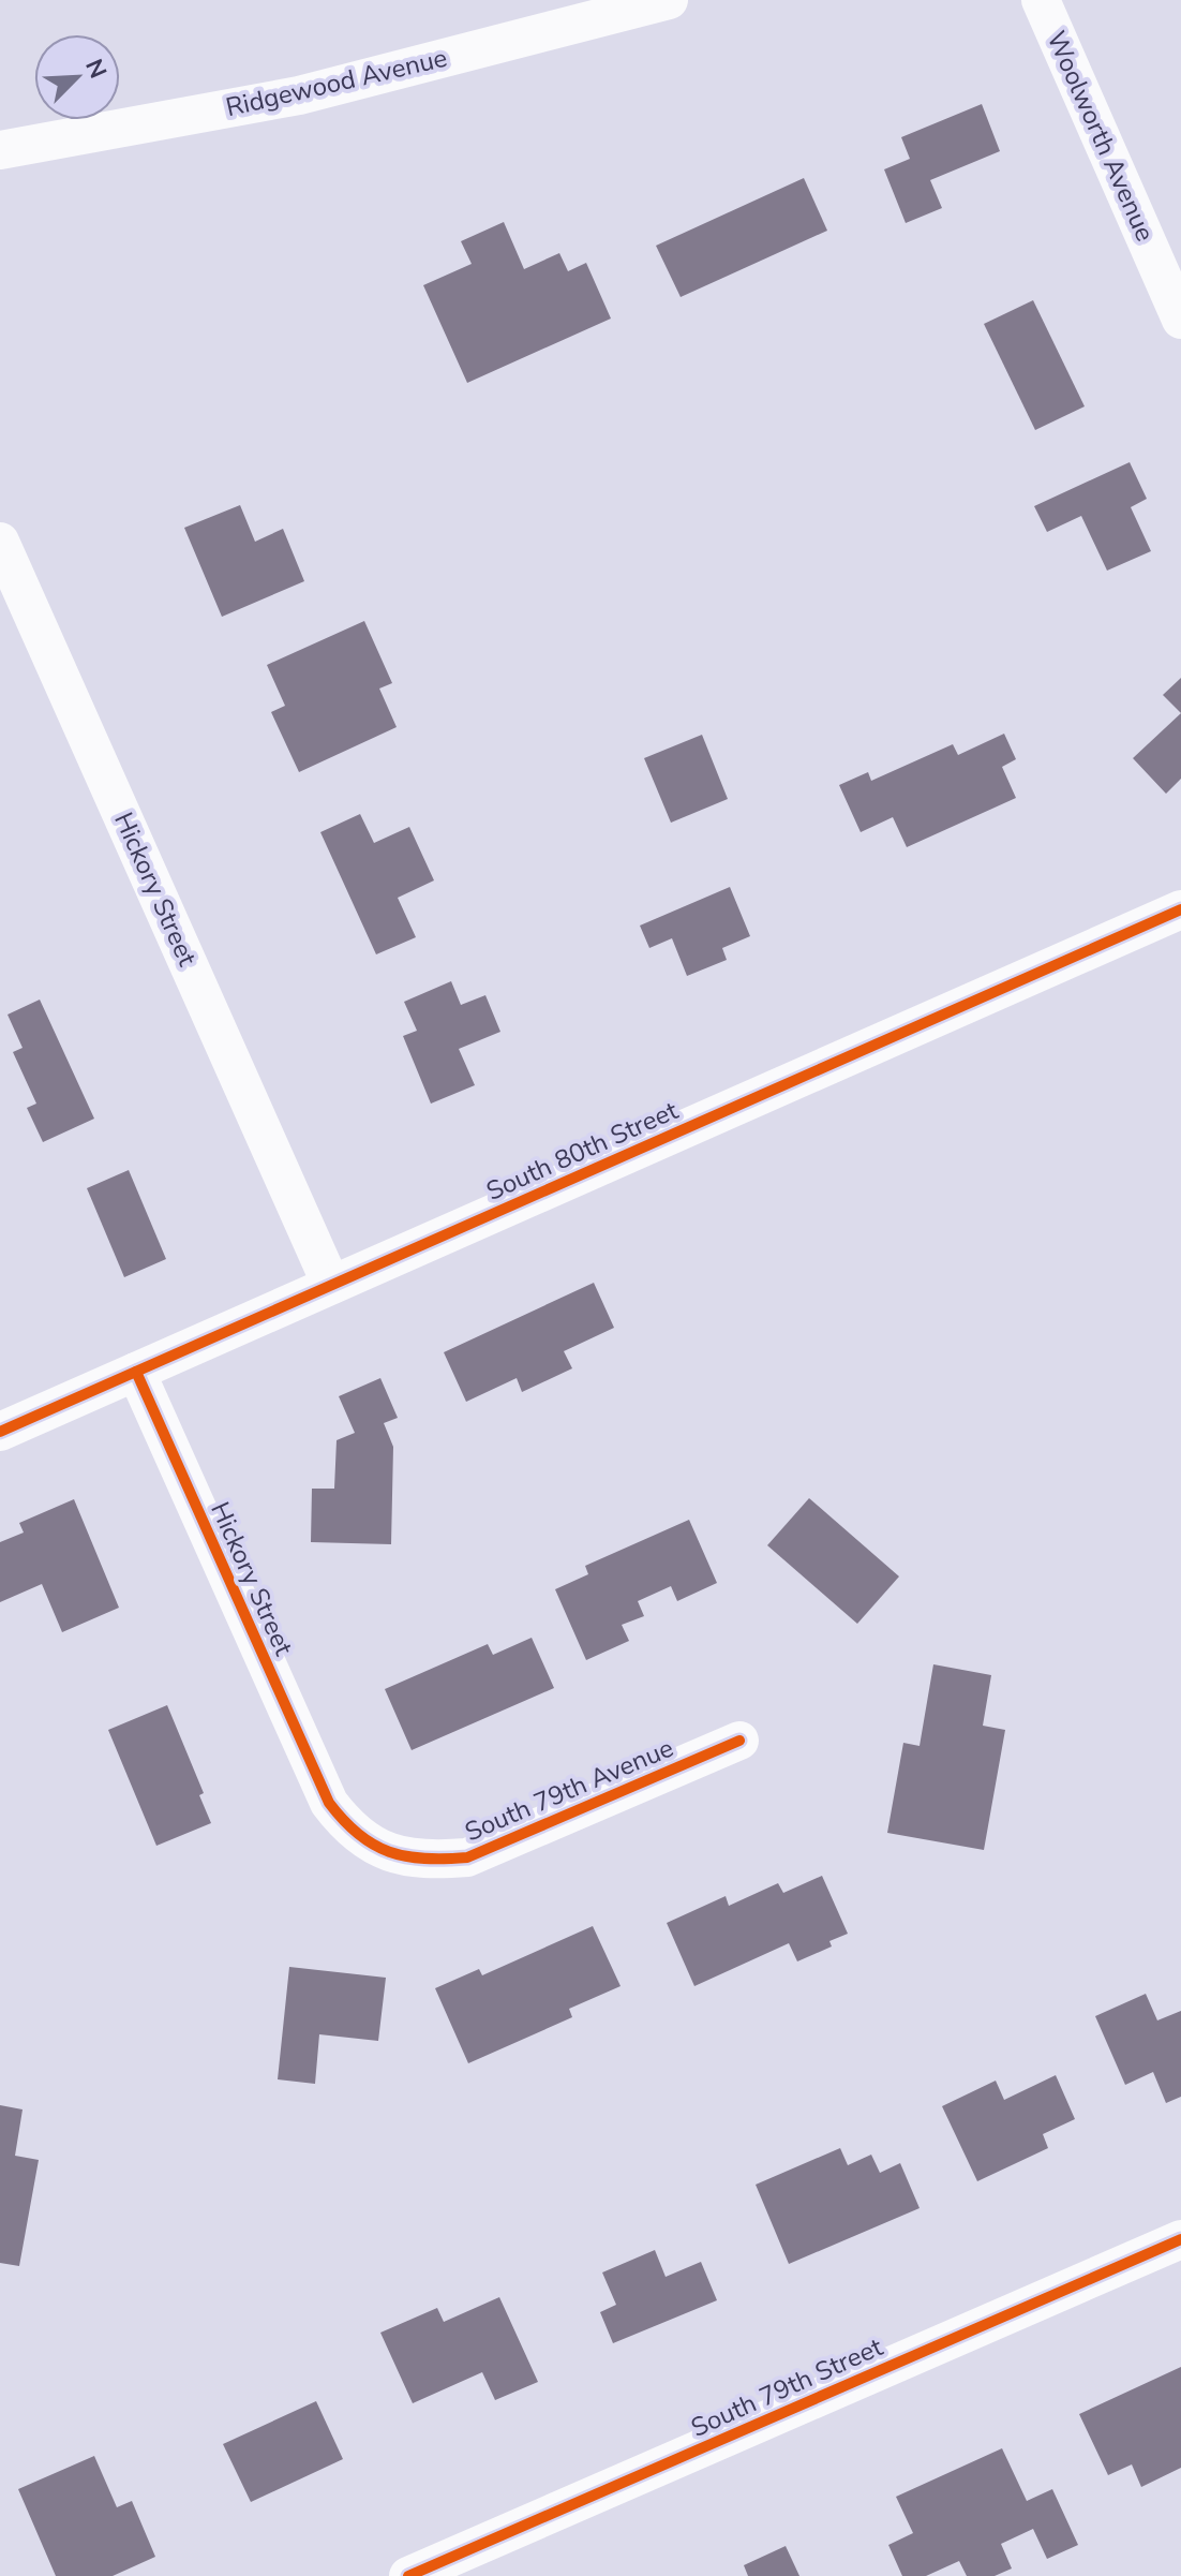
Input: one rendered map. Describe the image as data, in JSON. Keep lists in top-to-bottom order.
{
  "streets": {
    "street": [
      "Ridgewood Avenue",
      "Woolworth Avenue",
      "Hickory Street",
      "South 80th Street",
      "South 79th Avenue",
      "South 79th Street"
    ]
  },
  "crossings": [
    ["Hickory Street", "South 80th Street"],
    ["Hickory Street", "South 79th Avenue"]
  ],
  "north": "top right"
}
